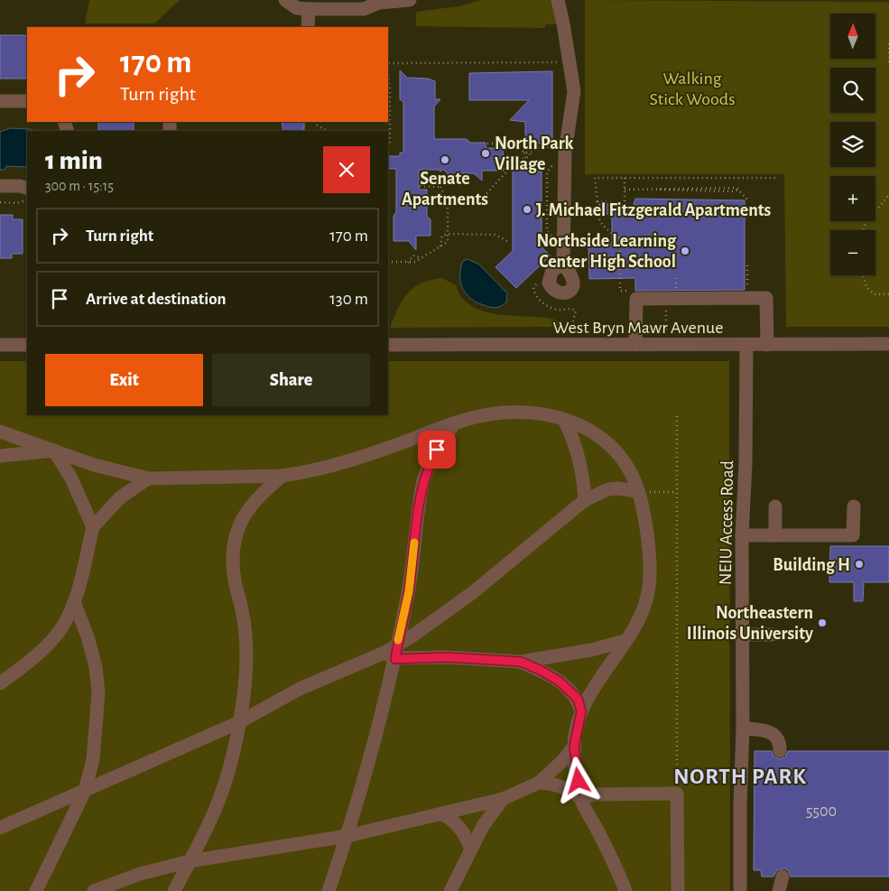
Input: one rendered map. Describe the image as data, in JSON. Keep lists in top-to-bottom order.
{
  "streets": {
    "street": ["West Bryn Mawr Avenue", "NEIU Access Road"]
  },
  "crossings": [
    ["West Bryn Mawr Avenue", "NEIU Access Road"]
  ],
  "districts": ["NORTH PARK"],
  "parks": ["Walking Stick Woods"],
  "places": [
    "North Park Village",
    "Senate Apartments",
    "J. Michael Fitzgerald Apartments",
    "Northside Learning Center High School",
    "Building H",
    "Northeastern Illinois University"
  ],
  "house_numbers": ["5500"],
  "north": "top",
  "page": {
    "map_buttons": ["+", "−"],
    "turn": ["170 m", "Turn right"],
    "heading": ["1 min", "300 m · 15:15"],
    "list": [
      {
        "name": "Turn right",
        "value": "170 m"
      },
      {
        "name": "Arrive at destination",
        "value": "130 m"
      }
    ],
    "buttons": ["Exit", "Share"]
  }
}
